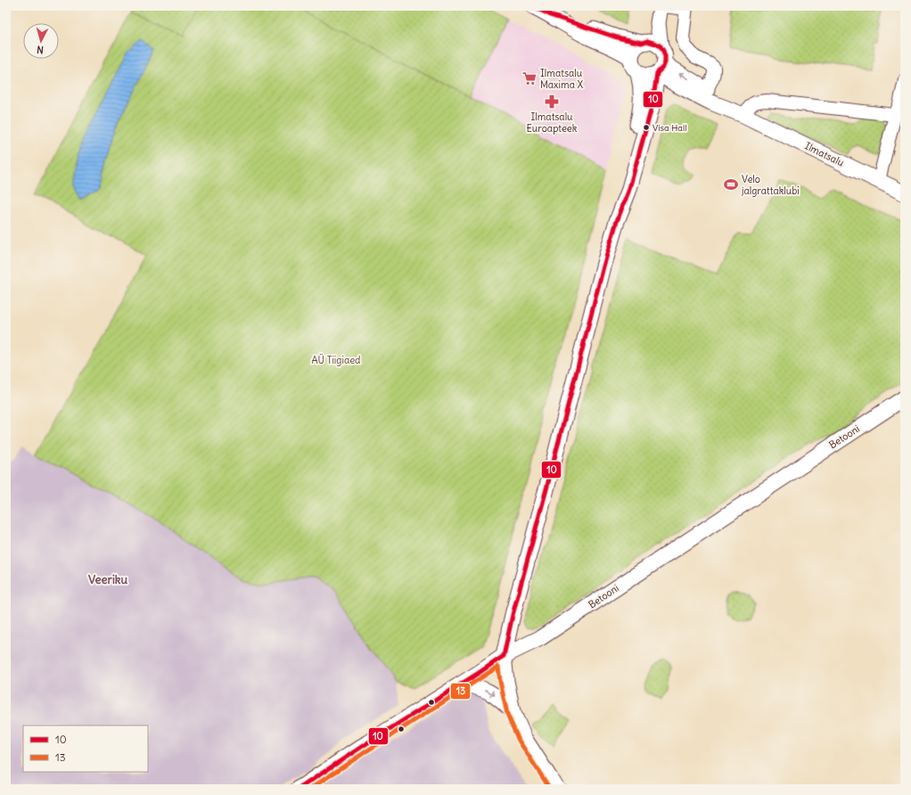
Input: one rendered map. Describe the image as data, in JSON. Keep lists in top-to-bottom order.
{
  "streets": {
    "street": ["Ilmatsalu", "Betooni"]
  },
  "districts": ["Veeriku"],
  "parks": ["AÜ Tiigiaed"],
  "places": {
    "supermarket": ["Ilmatsalu Maxima X"],
    "pharmacy": ["Ilmatsalu Euroapteek"],
    "other": ["Visa Hall"],
    "sports": ["Velo jalgrattaklubi"]
  },
  "lines": ["transit line 10", "transit line 13"],
  "legend": ["10", "13"],
  "north": "bottom"
}
